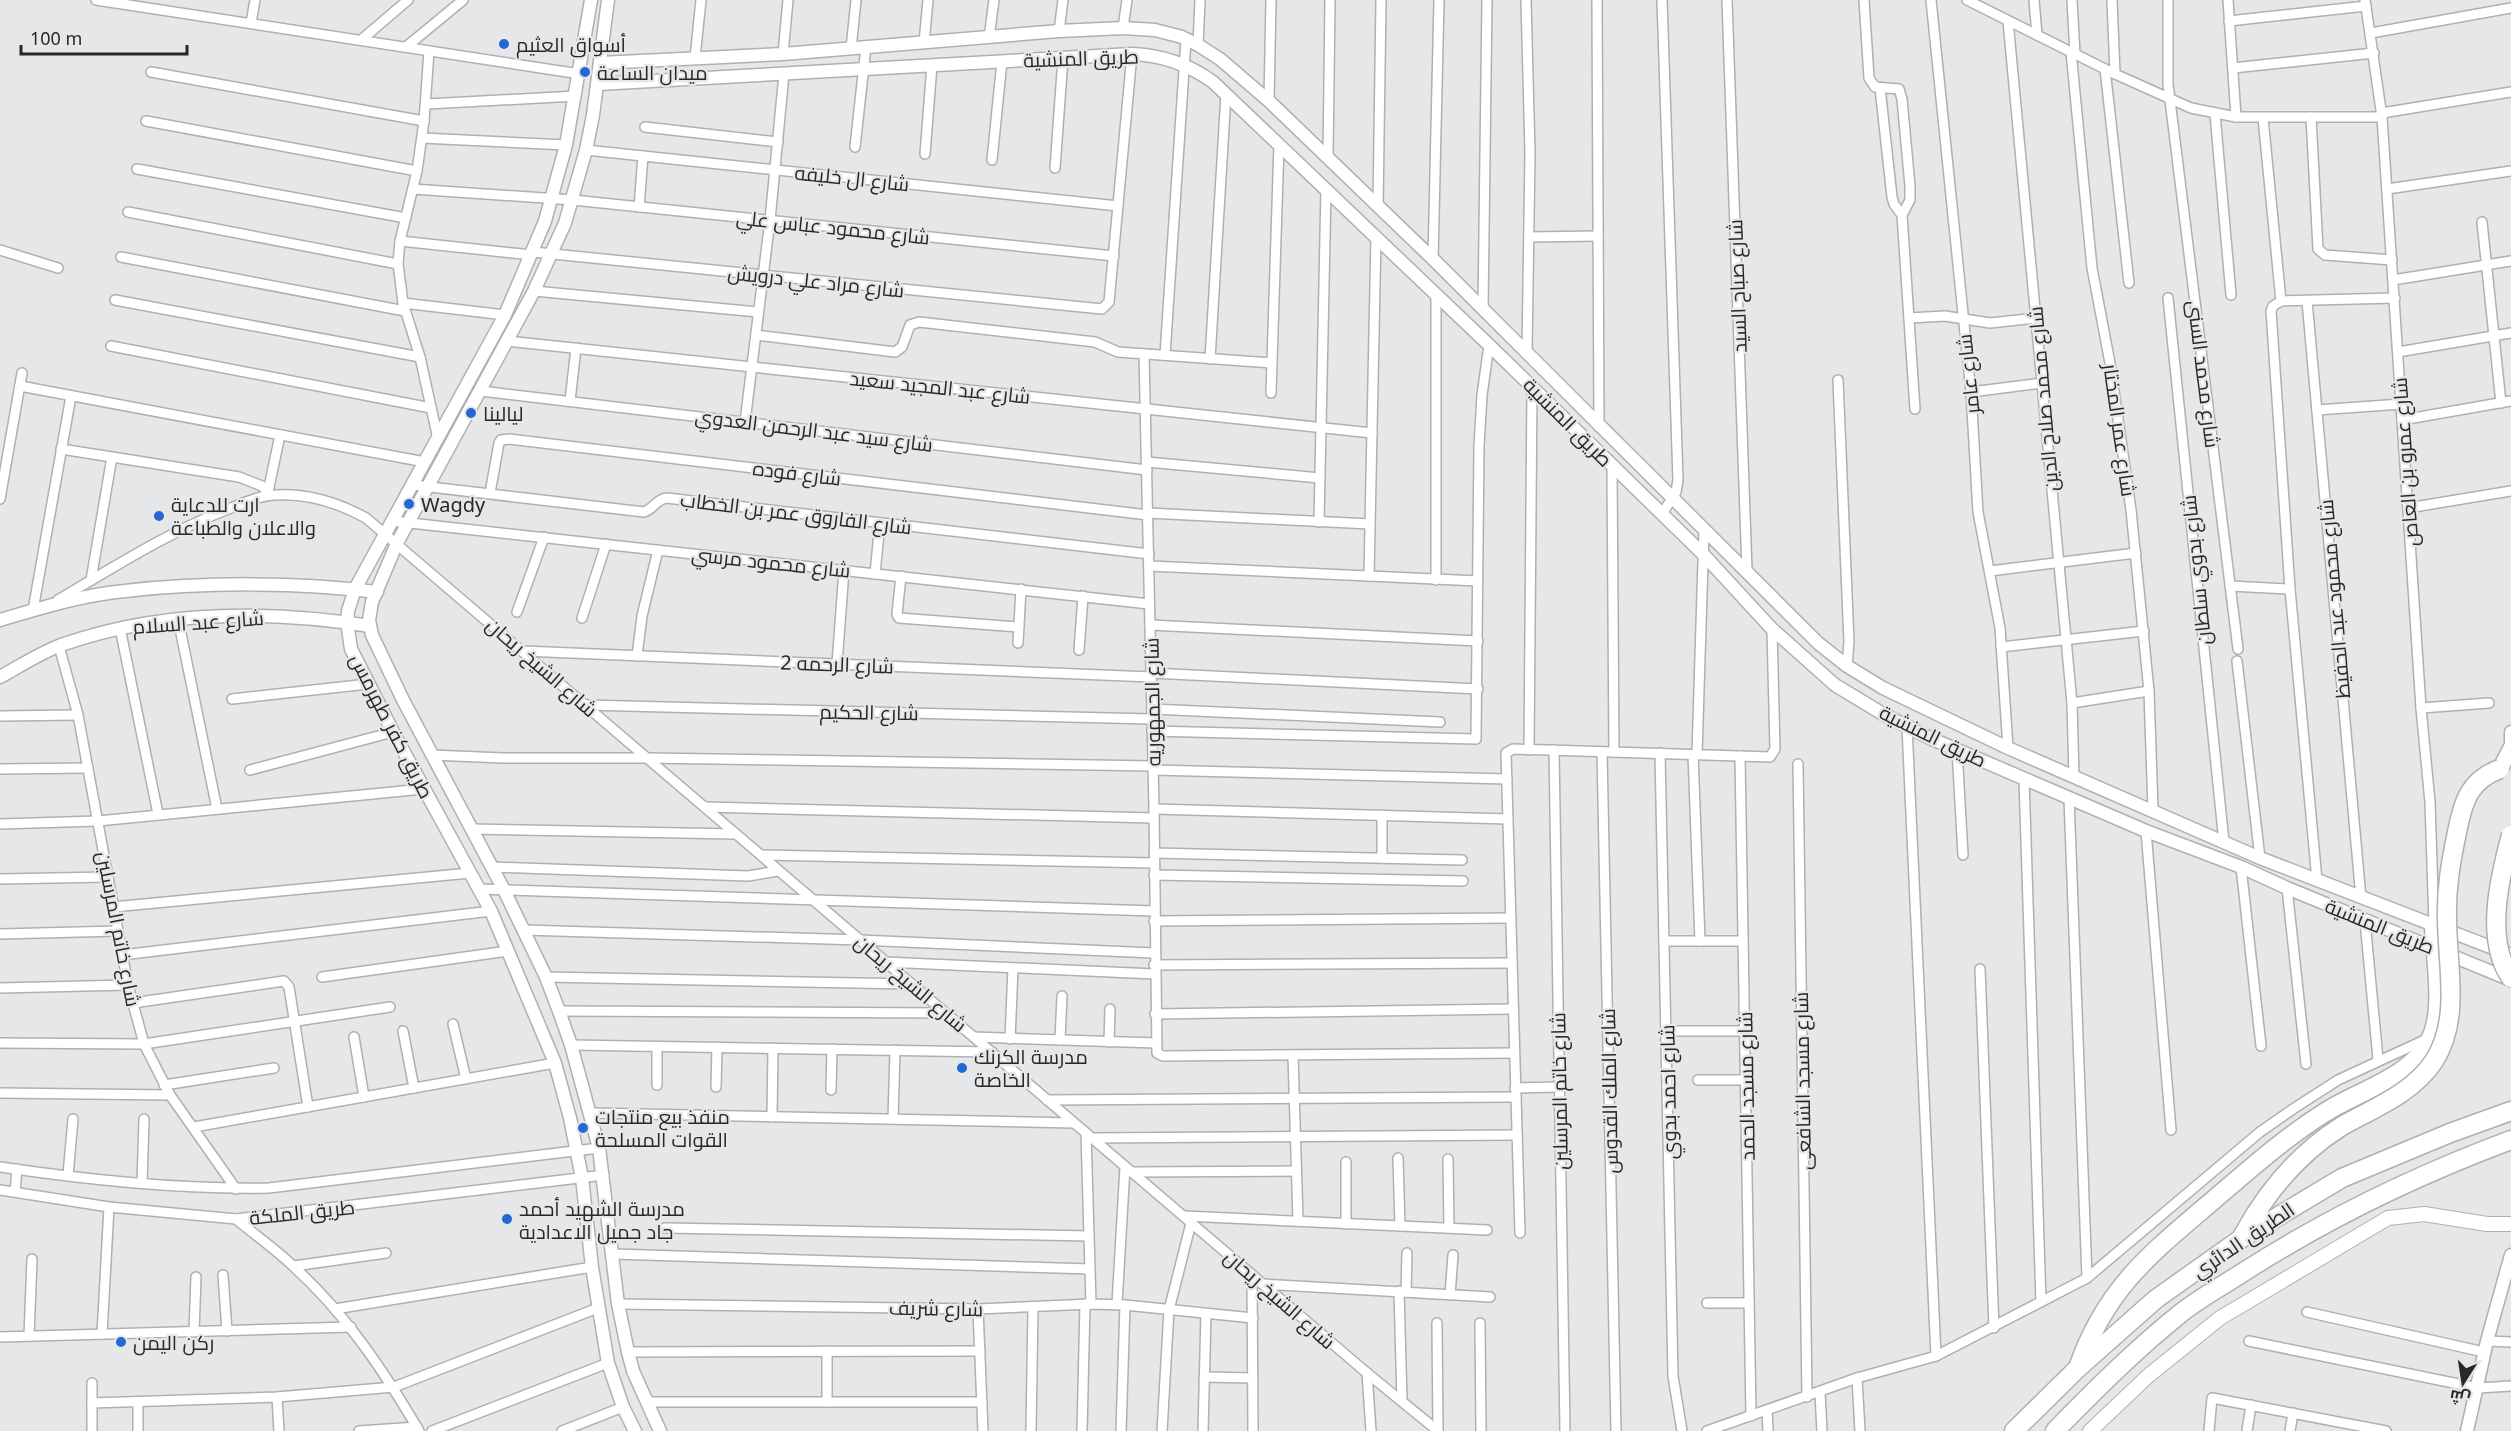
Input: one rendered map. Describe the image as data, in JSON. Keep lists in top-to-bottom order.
{
  "streets": {
    "highway": ["الطريق الدائري"],
    "street": [
      "طريق المنشية",
      "شارع ال خليفه",
      "شارع محمود عباس علي",
      "شارع مراد علي درويش",
      "شارع صباح السيد",
      "شارع عامر",
      "شارع محمد السنى",
      "شارع عبد المجيد سعيد",
      "شارع محمد صلاح الدين",
      "شارع سيد عبد الرحمن العدوي",
      "شارع عمر المختار",
      "شارع عمرو بن العاص",
      "شارع فوده",
      "شارع الفاروق عمر بن الخطاب",
      "شارع محمود مرسي",
      "شارع بدوي سلطان",
      "شارع محمود عبد الحفيظ",
      "شارع عبد السلام",
      "شارع الرحمه 2",
      "شارع الشيخ ريحان",
      "شارع الجمهوريه",
      "شارع الحكيم",
      "طريق كفر طهرمس",
      "شارع خاتم المرسلين",
      "شارع مسجد الشافعى",
      "شارع مسجد الحمد",
      "شارع الملك القدوس",
      "شارع احمد بدوي",
      "طريق الملكة",
      "شارع شريف"
    ]
  },
  "crossings": [
    ["طريق المنشية", "شارع صباح السيد"],
    ["طريق المنشية", "شارع عامر"],
    ["طريق المنشية", "شارع محمد صلاح الدين"],
    ["طريق المنشية", "شارع عمر المختار"],
    ["طريق المنشية", "شارع عمرو بن العاص"],
    ["طريق المنشية", "شارع بدوي سلطان"],
    ["طريق المنشية", "شارع محمود عبد الحفيظ"],
    ["طريق المنشية", "طريق كفر طهرمس"],
    ["شارع ال خليفه", "طريق كفر طهرمس"],
    ["شارع محمود عباس علي", "شارع مراد علي درويش"],
    ["شارع محمود عباس علي", "طريق كفر طهرمس"],
    ["شارع مراد علي درويش", "طريق كفر طهرمس"],
    ["شارع عبد المجيد سعيد", "شارع الجمهوريه"],
    ["شارع عبد المجيد سعيد", "طريق كفر طهرمس"],
    ["شارع سيد عبد الرحمن العدوي", "شارع الجمهوريه"],
    ["شارع سيد عبد الرحمن العدوي", "طريق كفر طهرمس"],
    ["شارع فوده", "شارع الفاروق عمر بن الخطاب"],
    ["شارع فوده", "شارع الجمهوريه"],
    ["شارع الفاروق عمر بن الخطاب", "شارع الجمهوريه"],
    ["شارع الفاروق عمر بن الخطاب", "طريق كفر طهرمس"],
    ["شارع محمود مرسي", "شارع الجمهوريه"],
    ["شارع محمود مرسي", "طريق كفر طهرمس"],
    ["شارع عبد السلام", "طريق كفر طهرمس"],
    ["شارع عبد السلام", "شارع خاتم المرسلين"],
    ["شارع الرحمه 2", "شارع الشيخ ريحان"],
    ["شارع الرحمه 2", "شارع الجمهوريه"],
    ["شارع الشيخ ريحان", "شارع الحكيم"],
    ["شارع الشيخ ريحان", "طريق كفر طهرمس"],
    ["شارع الجمهوريه", "شارع الحكيم"],
    ["طريق كفر طهرمس", "طريق الملكة"],
    ["طريق كفر طهرمس", "شارع شريف"],
    ["شارع خاتم المرسلين", "طريق الملكة"]
  ],
  "places": [
    "أسواق العثيم",
    "ميدان الساعة",
    "ليالينا",
    "Wagdy",
    "ارت للدعاية والاعلان والطباعة",
    "مدرسة الكرنك الخاصة",
    "منفذ بيع منتجات القوات المسلحة",
    "مدرسة الشهيد أحمد جاد جميل الاعدادية",
    "ركن اليمن"
  ],
  "scale_bar": "100 m",
  "north": "bottom"
}
